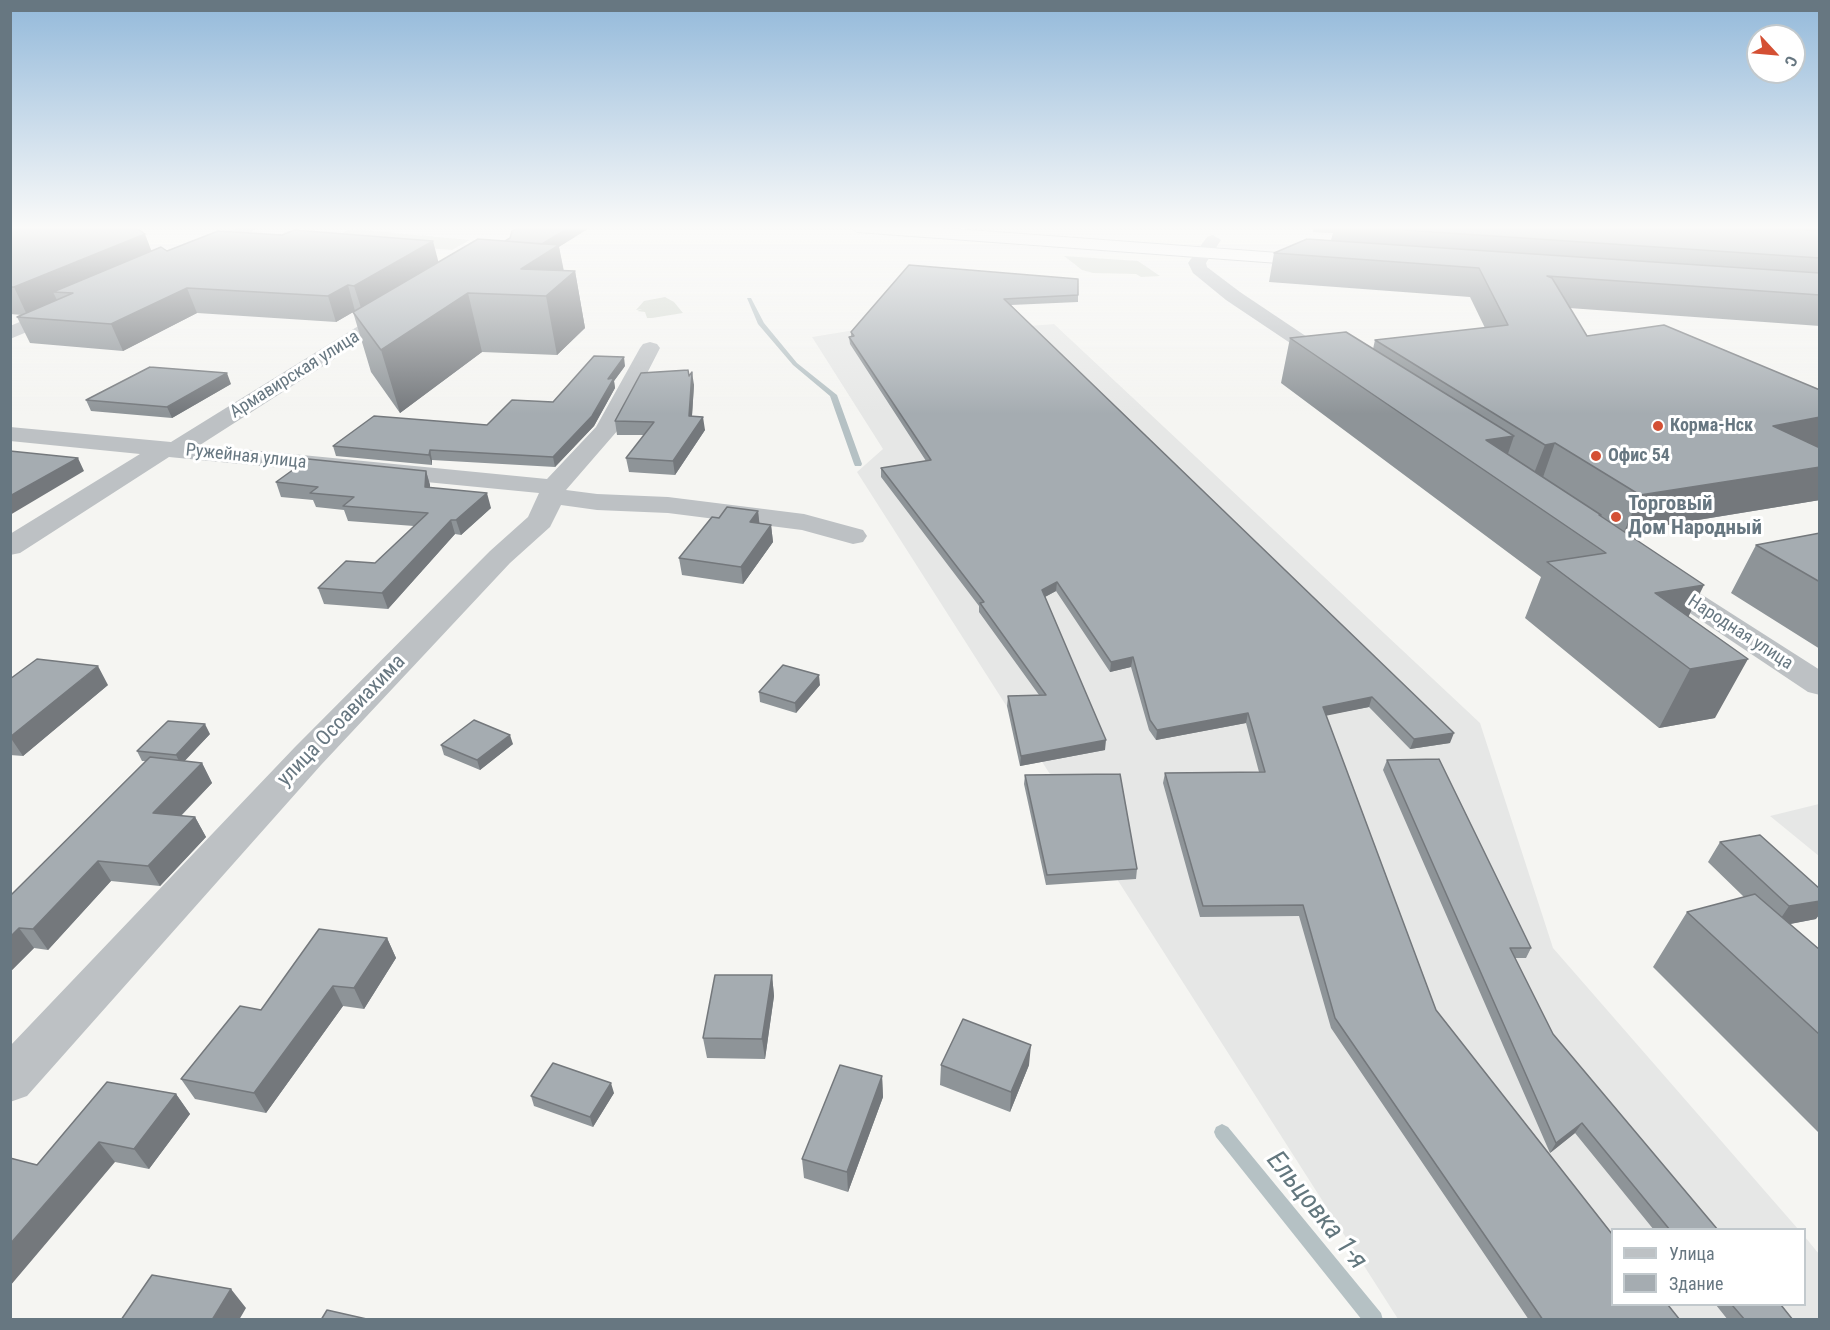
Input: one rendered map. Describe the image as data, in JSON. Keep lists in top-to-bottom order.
{
  "streets": {
    "street": [
      "Армавирская улица",
      "Ружейная улица",
      "Народная улица",
      "улица Осоавиахима"
    ]
  },
  "crossings": [
    ["Армавирская улица", "Ружейная улица"],
    ["Ружейная улица", "улица Осоавиахима"]
  ],
  "water": ["Ельцовка 1-я"],
  "places": ["Корма-Нск", "Офис 54", "Торговый Дом Народный"],
  "legend": ["Улица", "Здание"],
  "north": "bottom right"
}
